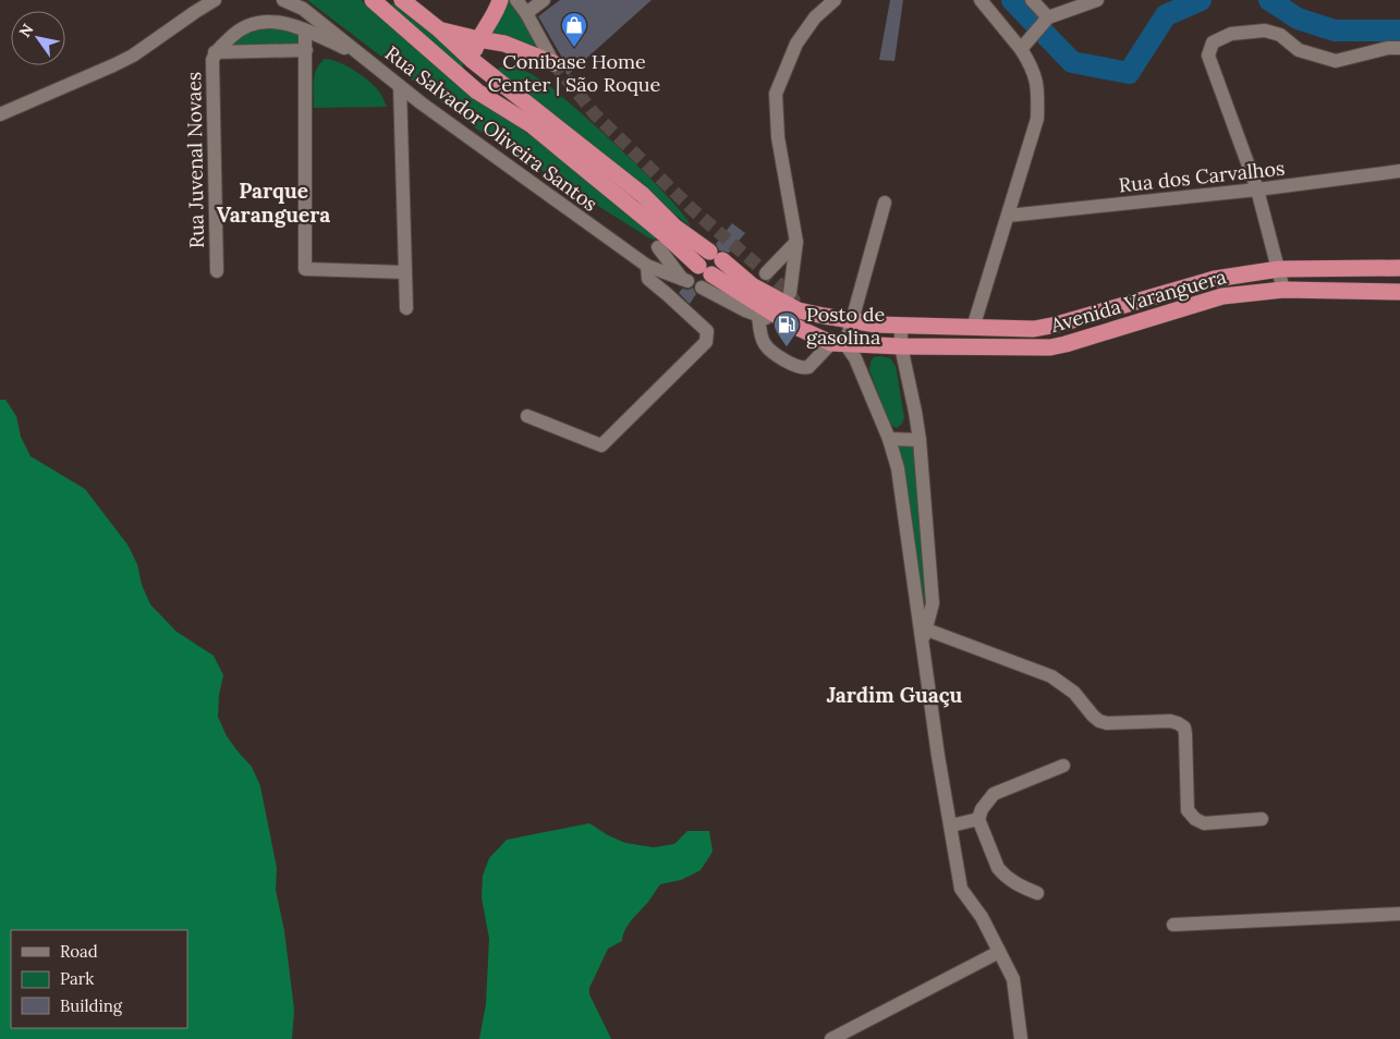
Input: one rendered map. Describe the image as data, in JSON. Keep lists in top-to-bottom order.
{
  "streets": {
    "highway": ["Avenida Varanguera"],
    "street": ["Rua Salvador Oliveira Santos", "Rua Juvenal Novaes", "Rua dos Carvalhos"]
  },
  "crossings": [
    ["Rua Salvador Oliveira Santos", "Rua Juvenal Novaes"],
    ["Rua Salvador Oliveira Santos", "Avenida Varanguera"]
  ],
  "districts": ["Parque Varanguera", "Jardim Guaçu"],
  "places": {
    "shop": ["Conibase Home Center | São Roque"],
    "fuel station": ["Posto de gasolina"]
  },
  "legend": ["Road", "Park", "Building"],
  "north": "top left"
}
